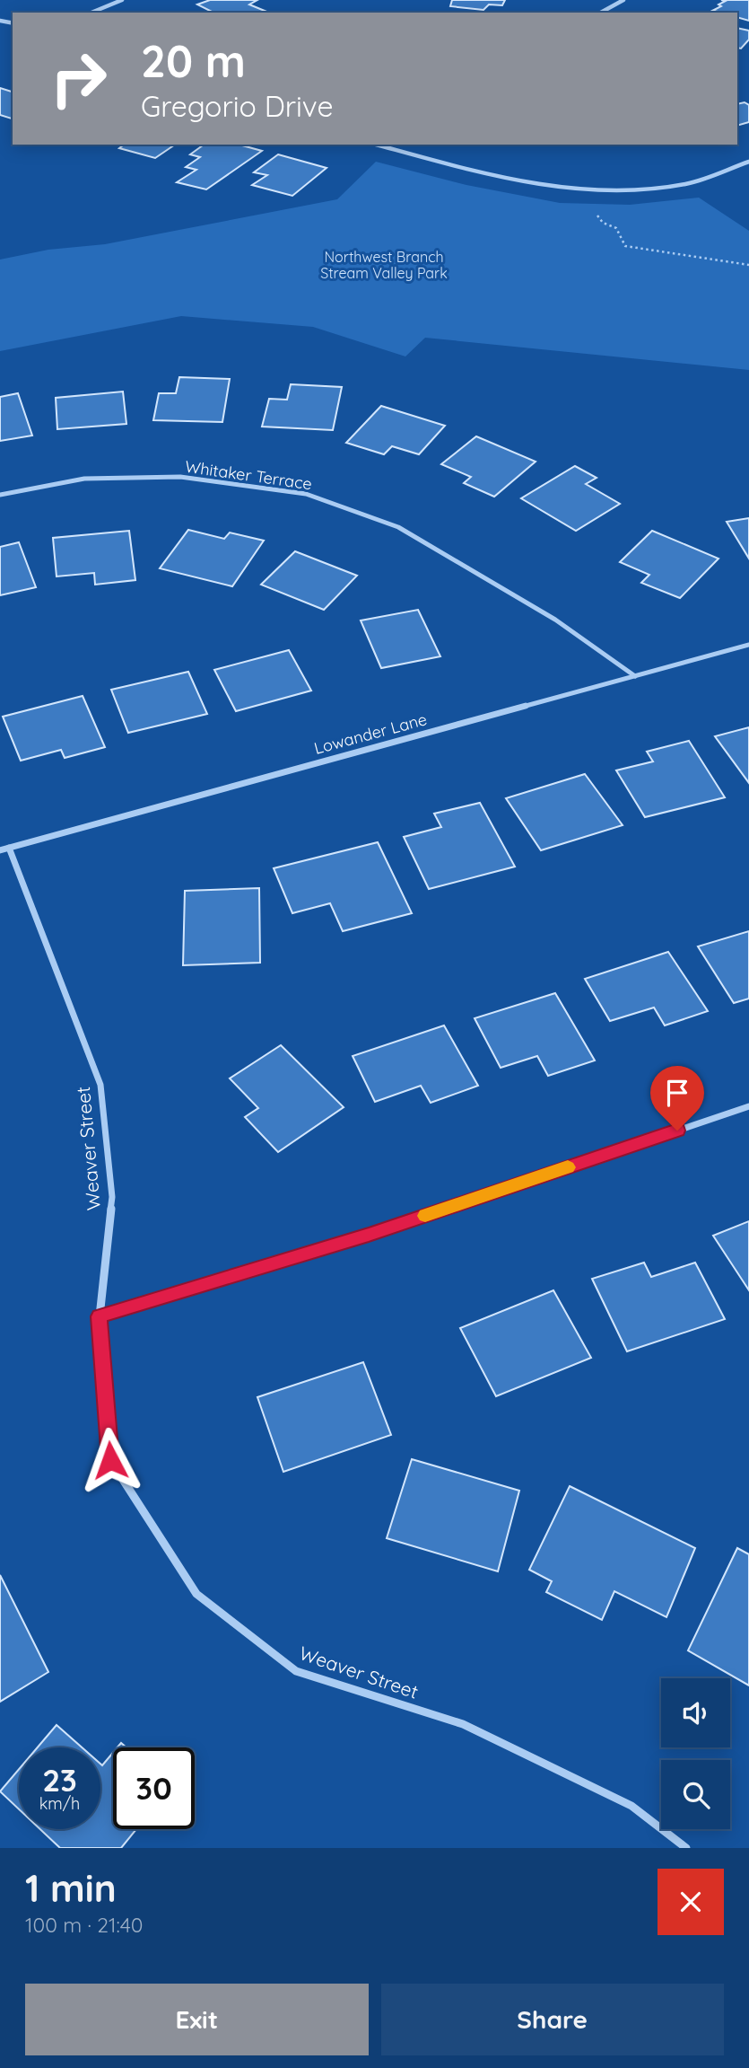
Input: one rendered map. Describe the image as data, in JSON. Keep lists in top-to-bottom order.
{
  "streets": {
    "street": ["Whitaker Terrace", "Lowander Lane", "Weaver Street"]
  },
  "crossings": [
    ["Whitaker Terrace", "Lowander Lane"],
    ["Lowander Lane", "Weaver Street"]
  ],
  "parks": ["Northwest Branch Stream Valley Park"],
  "page": {
    "turn": ["20 m", "Gregorio Drive"],
    "speed": "23 km/h",
    "limit": "30",
    "heading": ["1 min", "100 m · 21:40"],
    "buttons": ["Exit", "Share"]
  }
}
